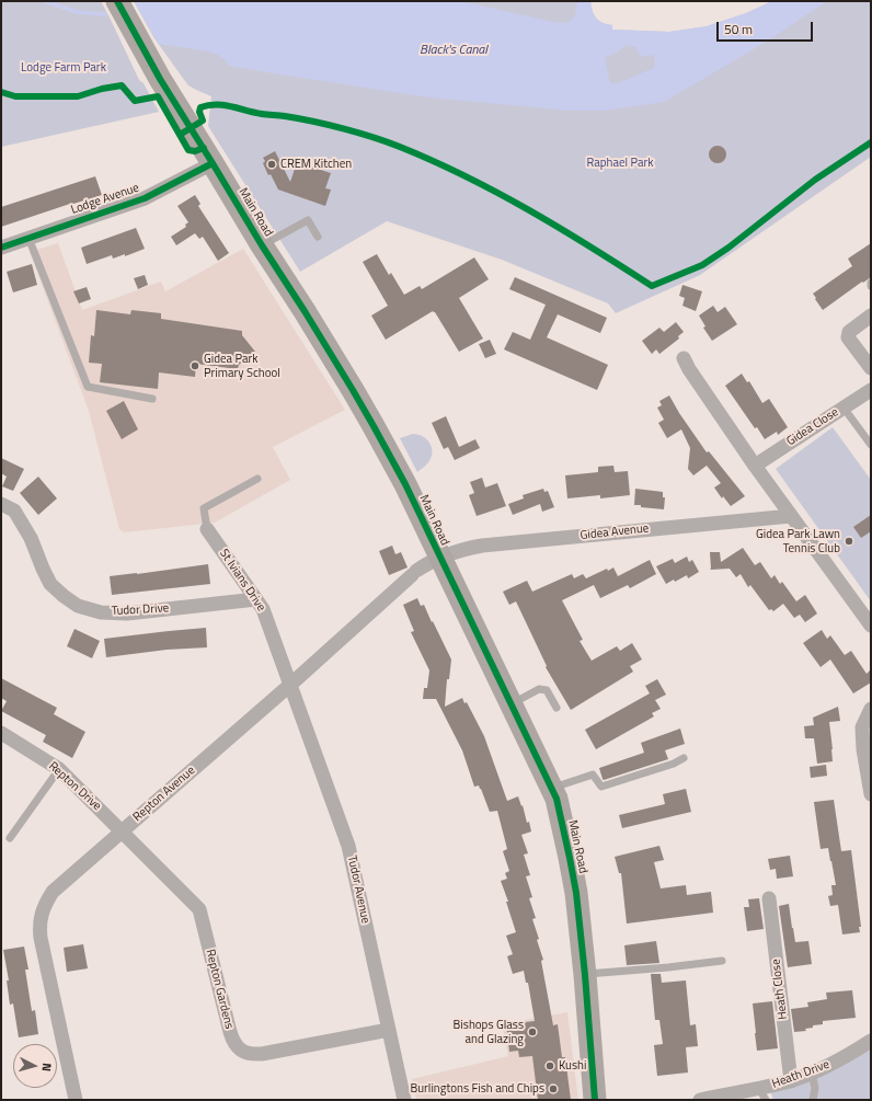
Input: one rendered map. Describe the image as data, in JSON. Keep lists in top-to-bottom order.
{
  "streets": {
    "main road": ["Main Road"],
    "street": [
      "Lodge Avenue",
      "Gidea Close",
      "Gidea Avenue",
      "St Ivians Drive",
      "Tudor Drive",
      "Repton Drive",
      "Repton Avenue",
      "Tudor Avenue",
      "Repton Gardens",
      "Heath Close",
      "Heath Drive"
    ]
  },
  "crossings": [
    ["Lodge Avenue", "Main Road"],
    ["Main Road", "Gidea Avenue"],
    ["Main Road", "Repton Avenue"],
    ["Gidea Avenue", "Repton Avenue"],
    ["St Ivians Drive", "Tudor Drive"],
    ["St Ivians Drive", "Repton Avenue"],
    ["St Ivians Drive", "Tudor Avenue"],
    ["Repton Drive", "Repton Avenue"],
    ["Repton Drive", "Repton Gardens"],
    ["Repton Avenue", "Tudor Avenue"],
    ["Repton Avenue", "Repton Gardens"],
    ["Tudor Avenue", "Repton Gardens"],
    ["Heath Close", "Heath Drive"]
  ],
  "water": ["Black's Canal"],
  "parks": ["Lodge Farm Park", "Raphael Park"],
  "places": [
    "CREM Kitchen",
    "Gidea Park Primary School",
    "Gidea Park Lawn Tennis Club",
    "Bishops Glass and Glazing",
    "Kushi",
    "Burlingtons Fish and Chips"
  ],
  "scale_bar": "50 m",
  "north": "right"
}
